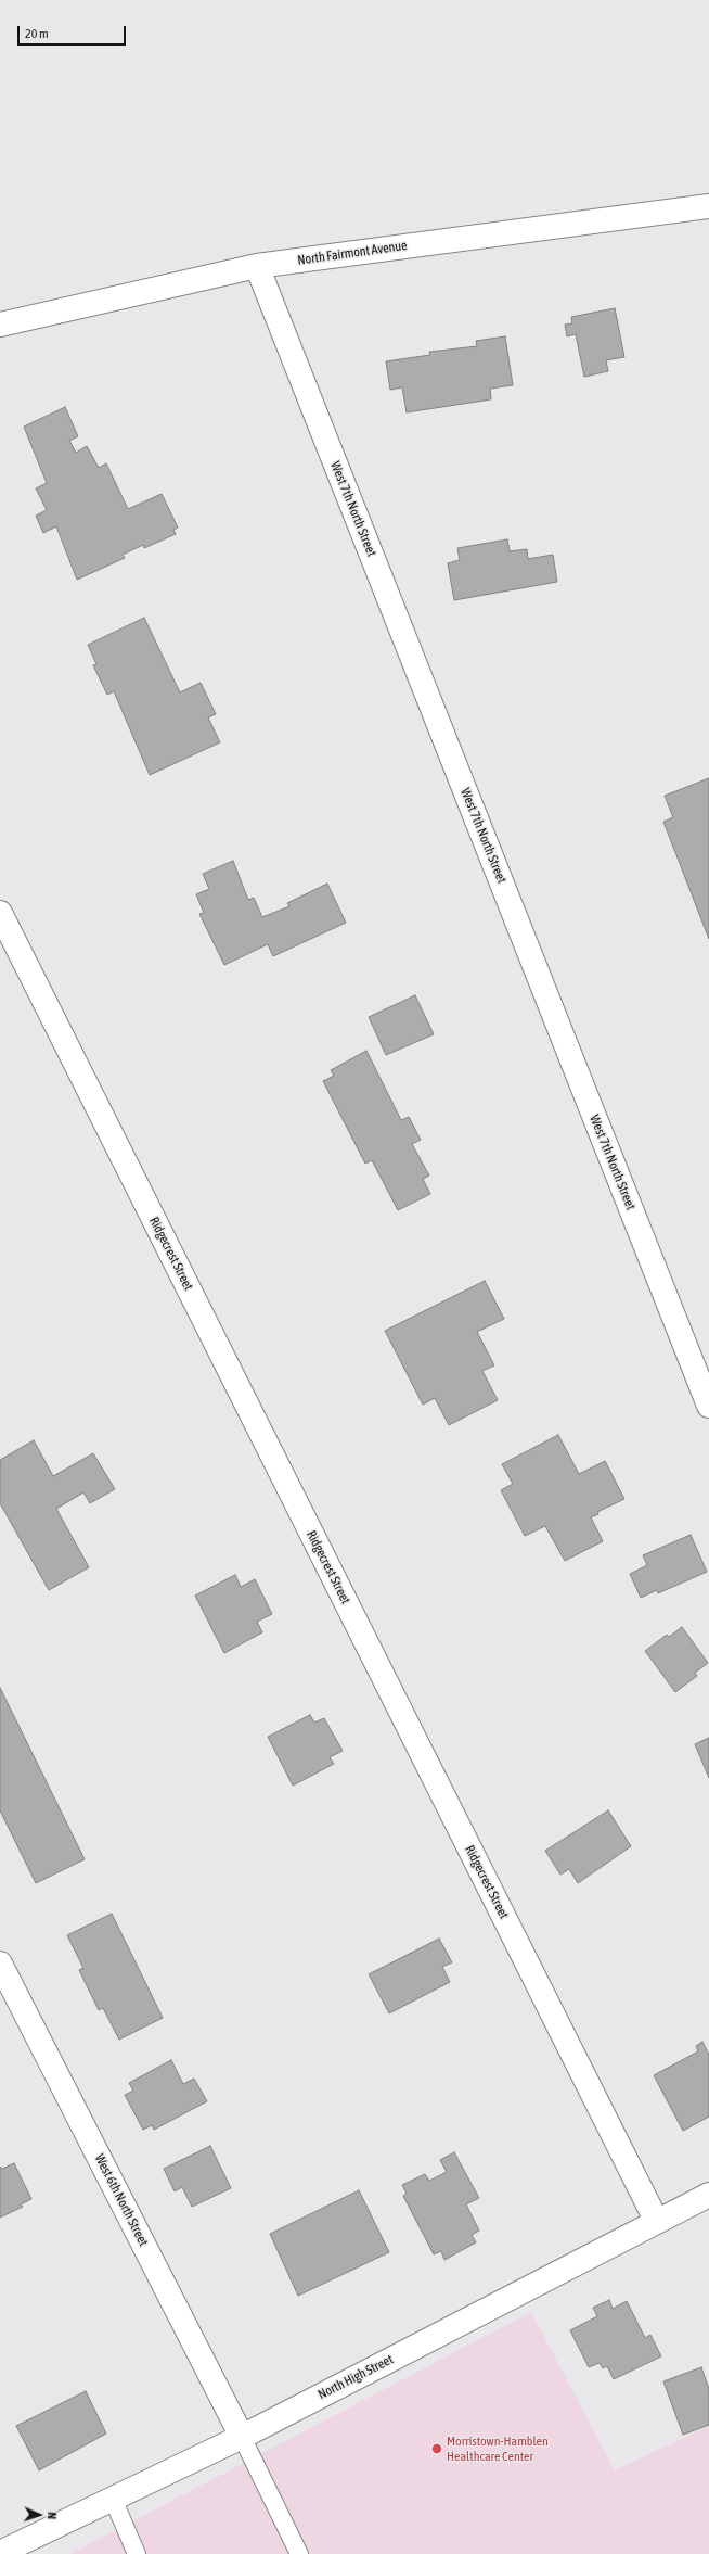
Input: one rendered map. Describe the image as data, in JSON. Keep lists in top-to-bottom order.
{
  "streets": {
    "street": [
      "North Fairmont Avenue",
      "West 7th North Street",
      "Ridgecrest Street",
      "West 6th North Street",
      "North High Street"
    ]
  },
  "crossings": [
    ["North Fairmont Avenue", "West 7th North Street"],
    ["Ridgecrest Street", "North High Street"],
    ["West 6th North Street", "North High Street"]
  ],
  "places": ["Morristown-Hamblen Healthcare Center"],
  "scale_bar": "20 m",
  "north": "right"
}
